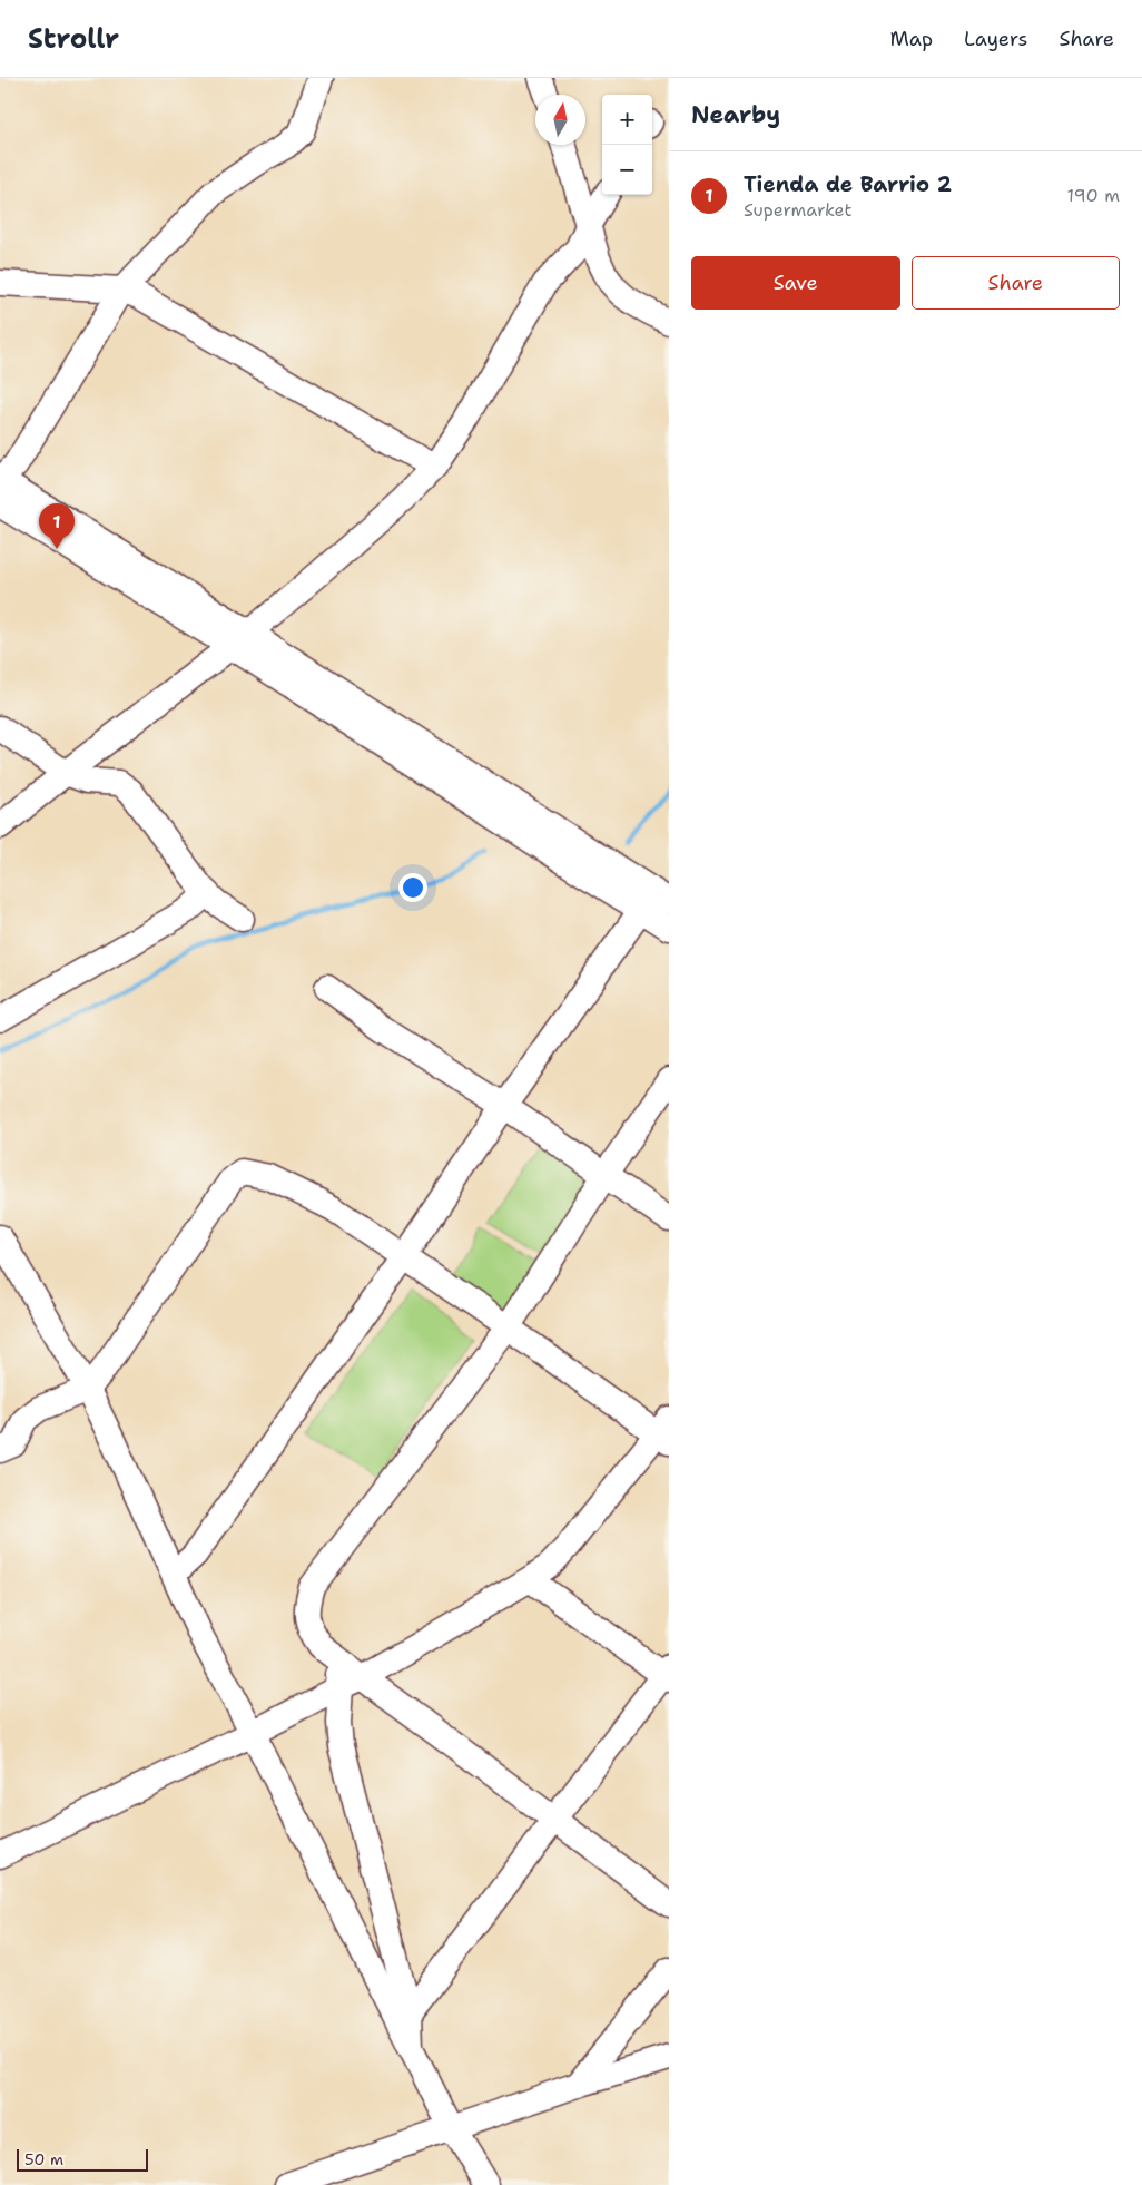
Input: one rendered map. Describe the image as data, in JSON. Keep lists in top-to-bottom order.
{
  "scale_bar": "50 m",
  "north": "top",
  "page": {
    "header": "Strollr",
    "nav": ["Map", "Layers", "Share"],
    "heading": "Nearby",
    "map_buttons": ["+", "−"],
    "list": [
      {
        "mark": "1",
        "name": "Tienda de Barrio 2",
        "note": "Supermarket",
        "value": "190 m"
      }
    ],
    "buttons": ["Save", "Share"],
    "pins": "1",
    "scale": "50 m"
  }
}
